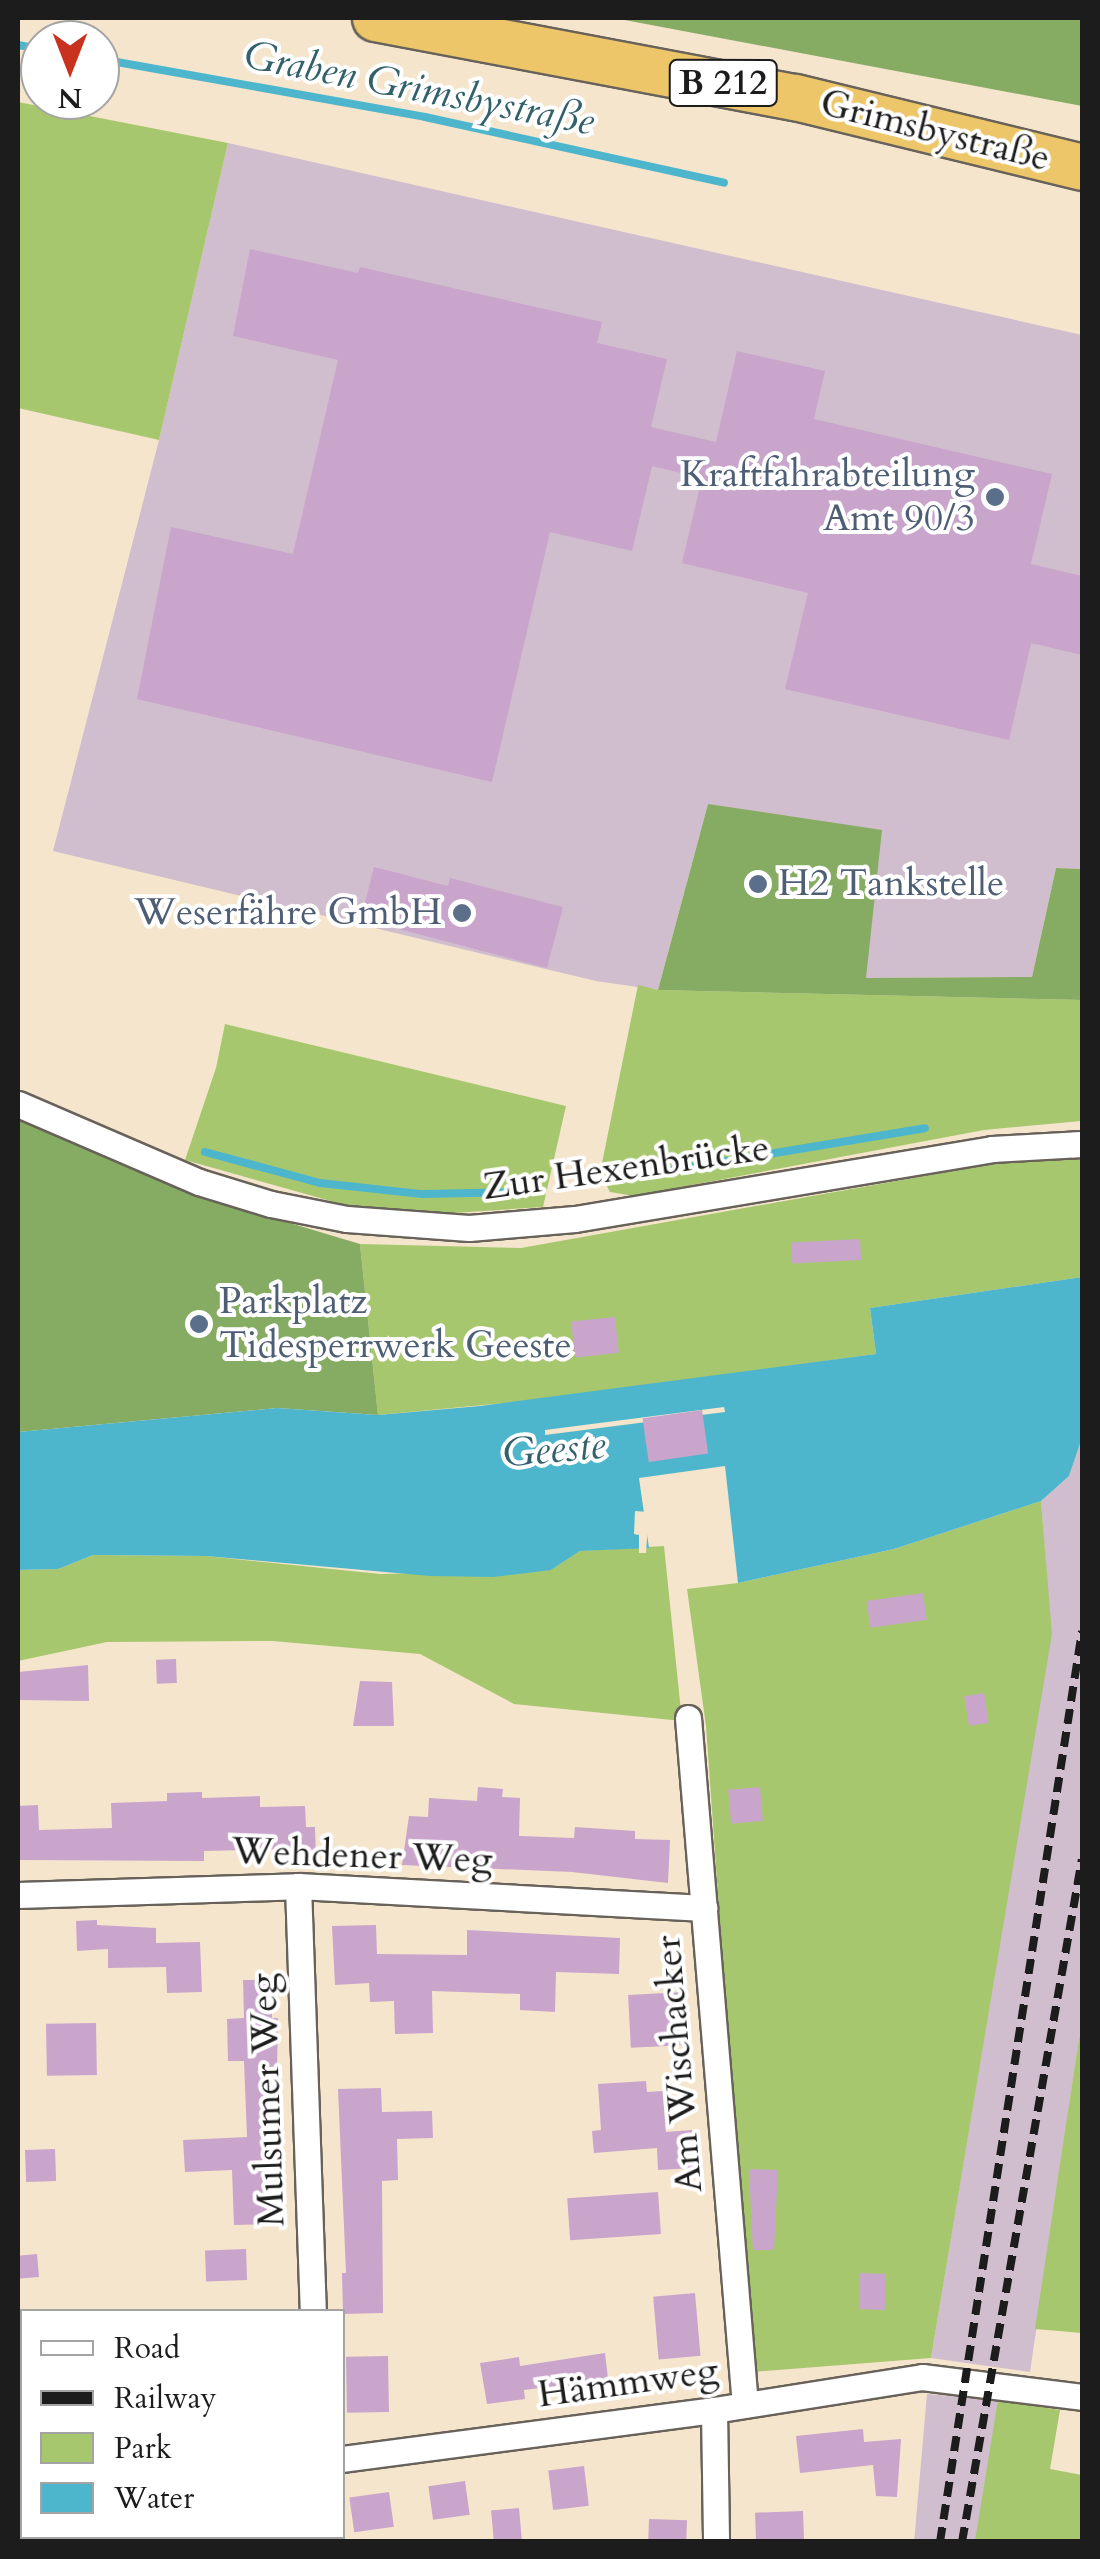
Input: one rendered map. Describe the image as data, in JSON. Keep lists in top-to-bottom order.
{
  "streets": {
    "highway": ["B 212", "Grimsbystraße"],
    "street": [
      "Zur Hexenbrücke",
      "Wehdener Weg",
      "Am Wischacker",
      "Mulsumer Weg",
      "Hämmweg"
    ]
  },
  "crossings": [
    ["Wehdener Weg", "Am Wischacker"],
    ["Wehdener Weg", "Mulsumer Weg"],
    ["Am Wischacker", "Hämmweg"]
  ],
  "water": ["Graben Grimsbystraße", "Geeste"],
  "places": [
    "Kraftfahrabteilung Amt 90/3",
    "H2 Tankstelle",
    "Weserfähre GmbH",
    "Parkplatz Tidesperrwerk Geeste"
  ],
  "legend": [
    "Road",
    "Railway",
    "Park",
    "Water"
  ],
  "north": "bottom"
}
